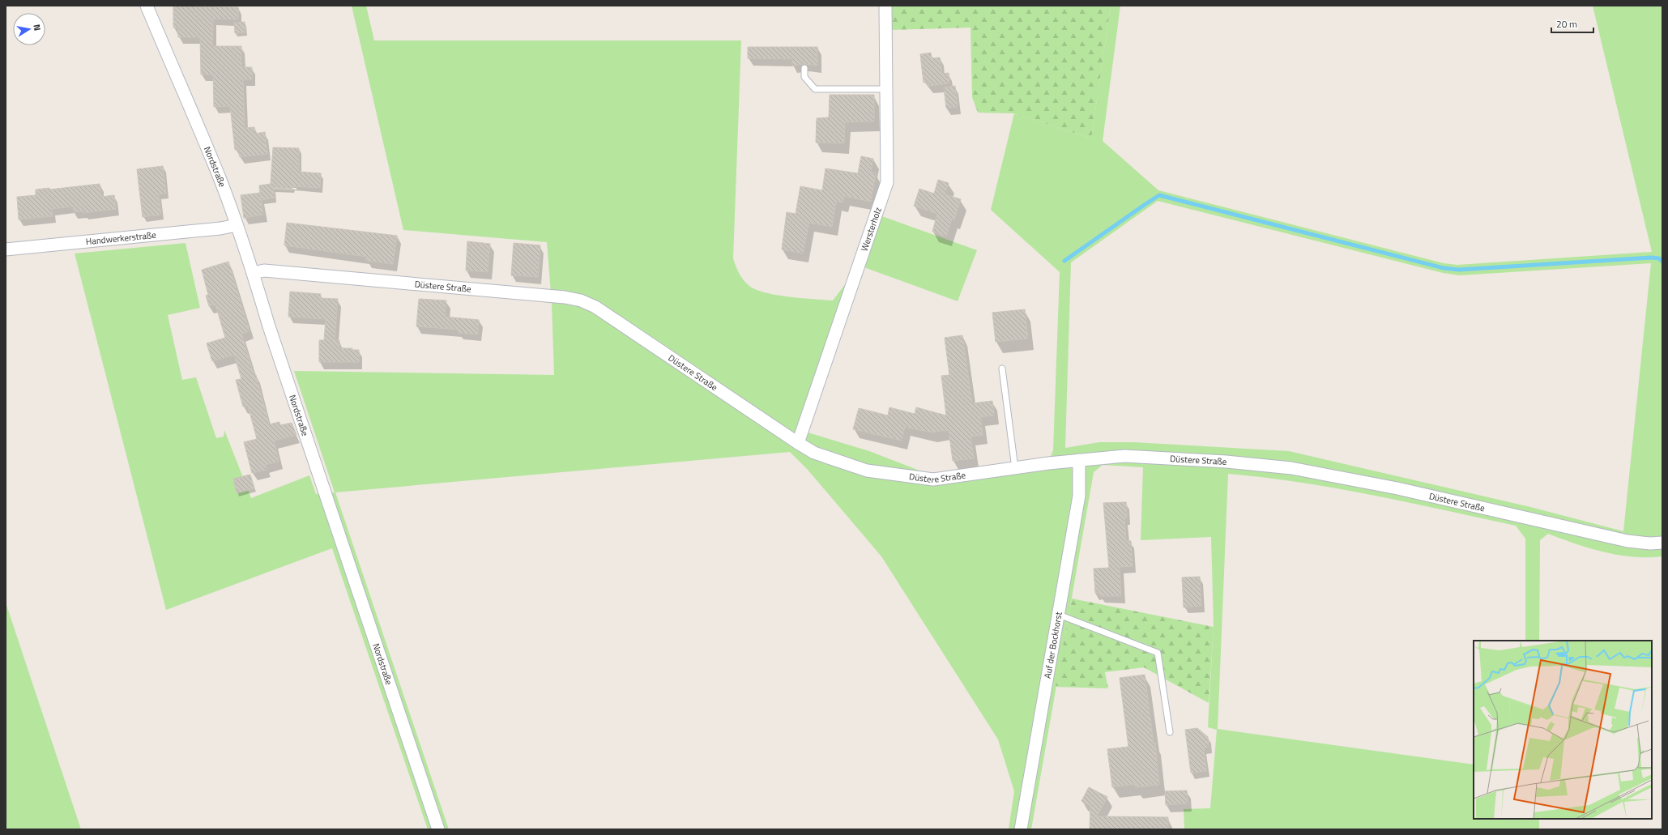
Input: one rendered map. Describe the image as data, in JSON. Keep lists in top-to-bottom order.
{
  "streets": {
    "street": [
      "Nordstraße",
      "Wersterholz",
      "Handwerkerstraße",
      "Düstere Straße",
      "Auf der Bockhorst"
    ]
  },
  "crossings": [
    ["Nordstraße", "Handwerkerstraße"],
    ["Nordstraße", "Düstere Straße"],
    ["Wersterholz", "Düstere Straße"],
    ["Düstere Straße", "Auf der Bockhorst"]
  ],
  "scale_bar": "20 m",
  "north": "right"
}
